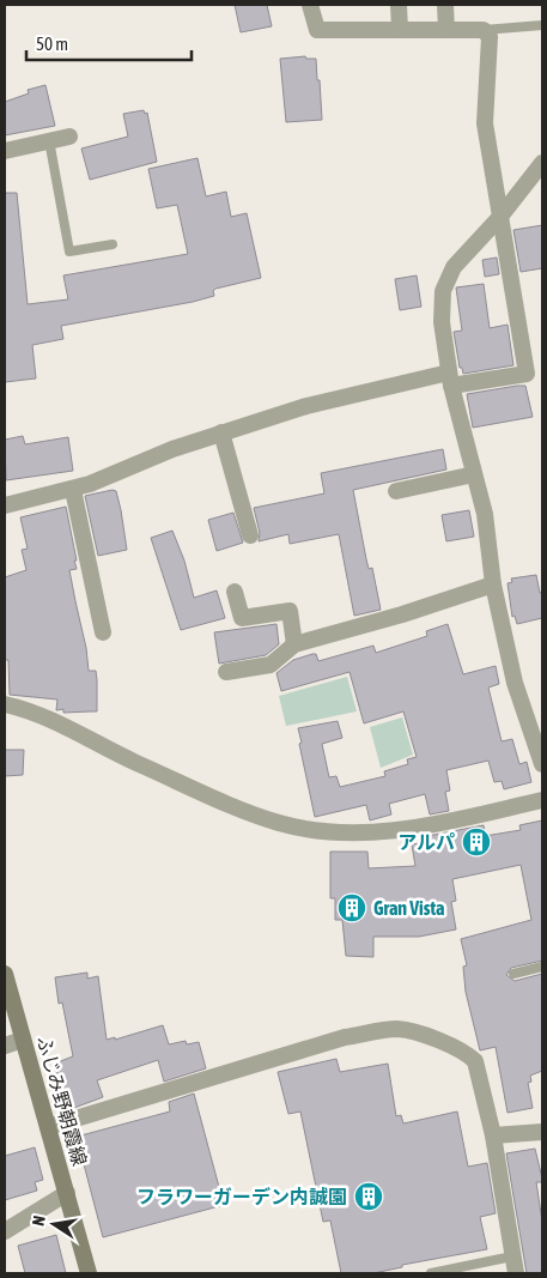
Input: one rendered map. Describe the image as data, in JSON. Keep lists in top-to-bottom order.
{
  "streets": {
    "main road": ["ふじみ野朝霞線"]
  },
  "places": {
    "building": ["アルパ", "Gran Vista", "フラワーガーデン内誠園"]
  },
  "scale_bar": "50 m",
  "north": "left"
}
